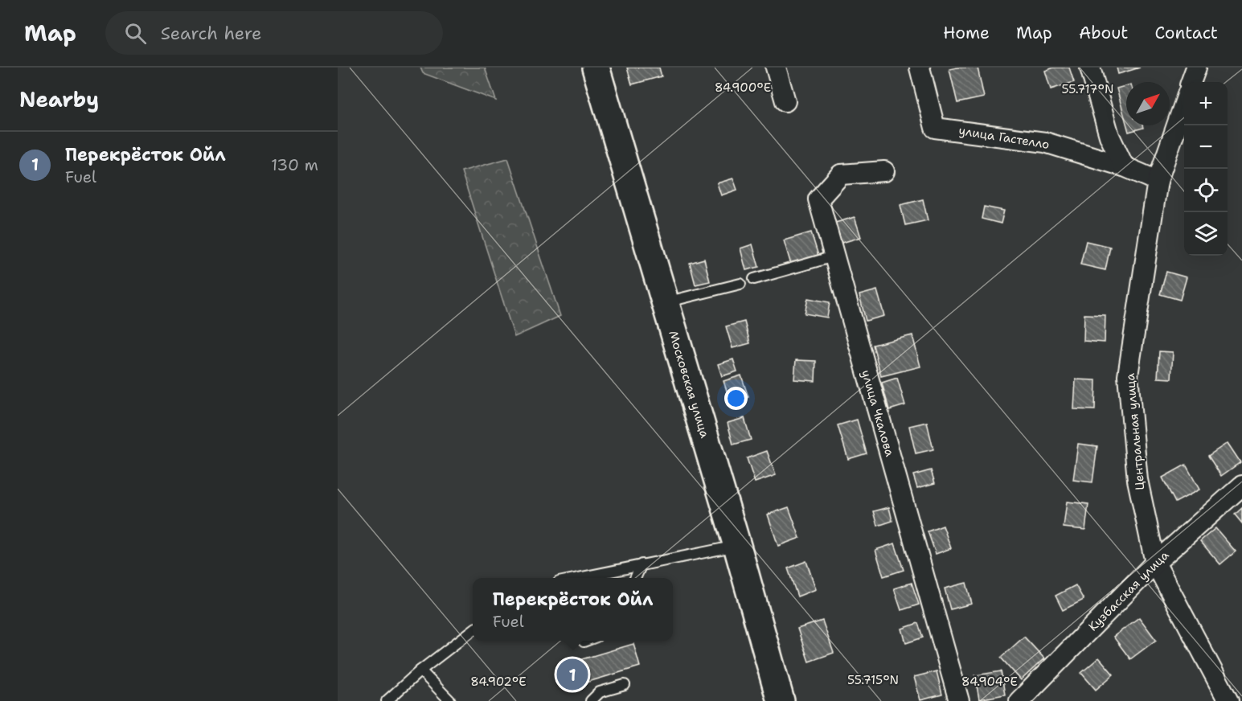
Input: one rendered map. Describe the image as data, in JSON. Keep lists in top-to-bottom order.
{
  "streets": {
    "main road": ["Московская улица"],
    "street": [
      "улица Гастелло",
      "улица Чкалова",
      "Центральная улица",
      "Кузбасская улица"
    ]
  },
  "crossings": [
    ["улица Гастелло", "Центральная улица"],
    ["Центральная улица", "Кузбасская улица"]
  ],
  "north": "top right",
  "page": {
    "header": "Map",
    "search": "Search here",
    "nav": [
      "Home",
      "Map",
      "About",
      "Contact"
    ],
    "heading": "Nearby",
    "map_buttons": ["+", "−"],
    "list": [
      {
        "mark": "1",
        "name": "Перекрёсток Ойл",
        "note": "Fuel",
        "value": "130 m"
      }
    ],
    "popup": ["Перекрёсток Ойл", "Fuel"],
    "pins": "1"
  },
  "coordinates": [
    "84.900°E",
    "55.717°N",
    "55.715°N",
    "84.902°E",
    "84.904°E"
  ]
}
